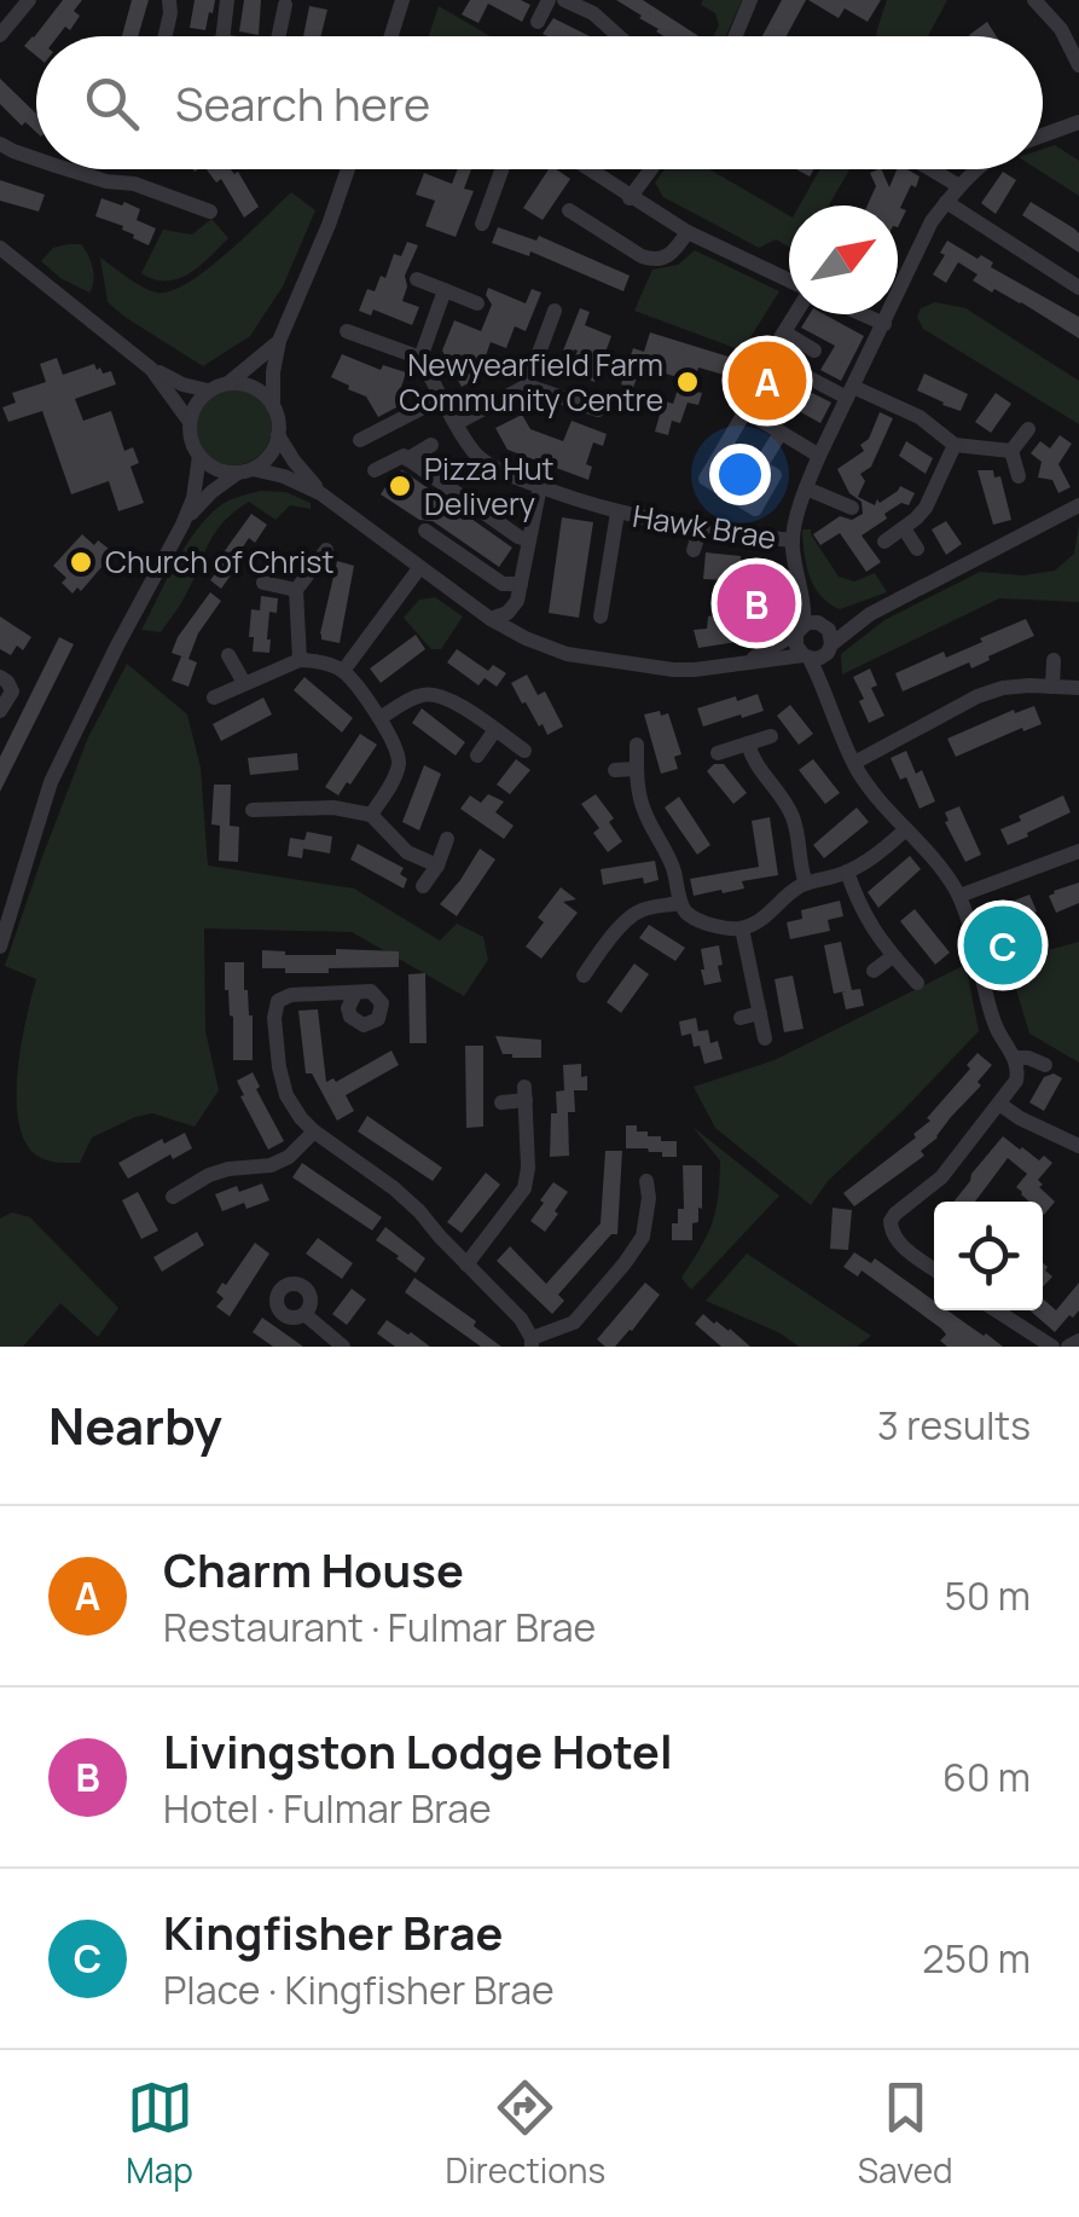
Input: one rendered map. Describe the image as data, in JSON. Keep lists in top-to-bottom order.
{
  "streets": {
    "street": ["Hawk Brae"]
  },
  "places": ["Newyearfield Farm Community Centre", "Pizza Hut Delivery", "Church of Christ"],
  "north": "top right",
  "page": {
    "search": "Search here",
    "pins": ["A", "B", "C"],
    "heading": ["Nearby", "3 results"],
    "list": [
      {
        "mark": "A",
        "name": "Charm House",
        "note": "Restaurant · Fulmar Brae",
        "value": "50 m"
      },
      {
        "mark": "B",
        "name": "Livingston Lodge Hotel",
        "note": "Hotel · Fulmar Brae",
        "value": "60 m"
      },
      {
        "mark": "C",
        "name": "Kingfisher Brae",
        "note": "Place · Kingfisher Brae",
        "value": "250 m"
      }
    ],
    "nav": ["Map", "Directions", "Saved"]
  }
}
